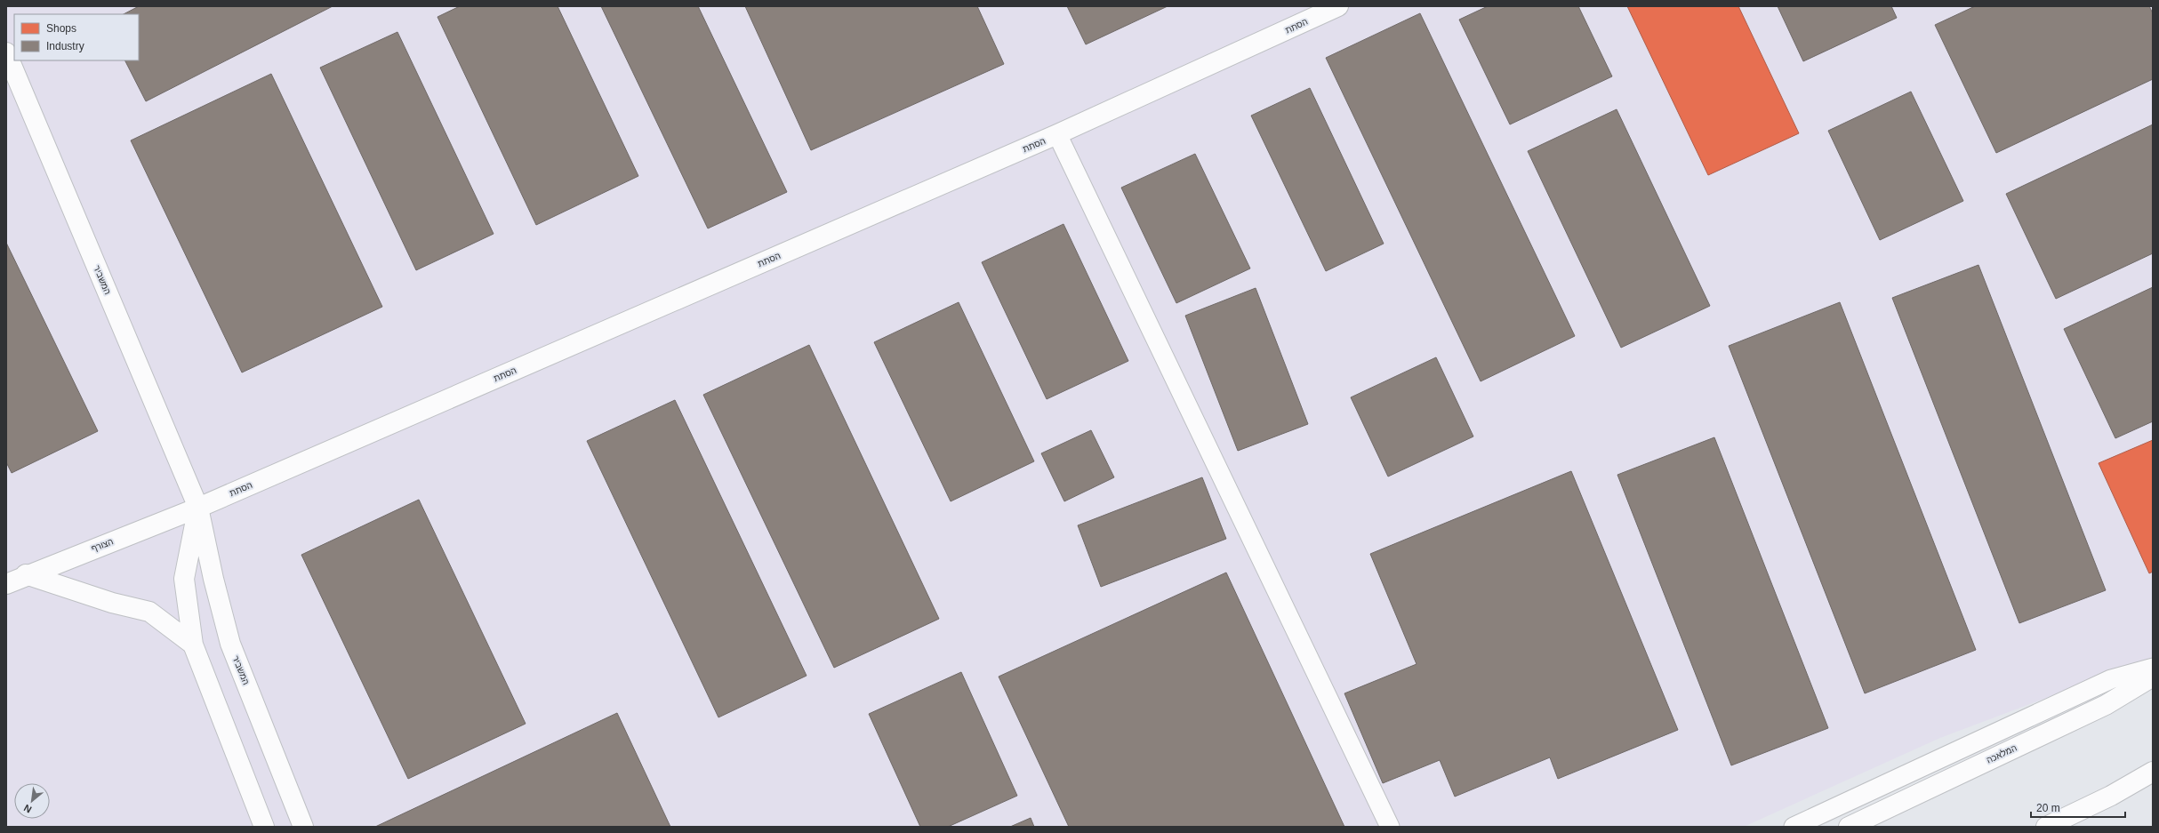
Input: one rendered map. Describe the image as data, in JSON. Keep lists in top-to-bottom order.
{
  "streets": {
    "street": [
      "הסתת",
      "המשביר",
      "הצורף",
      "המלאכה"
    ]
  },
  "crossings": [
    ["הסתת", "המשביר"],
    ["הסתת", "הצורף"],
    ["המשביר", "הצורף"]
  ],
  "legend": ["Shops", "Industry"],
  "scale_bar": "20 m",
  "north": "bottom left"
}
